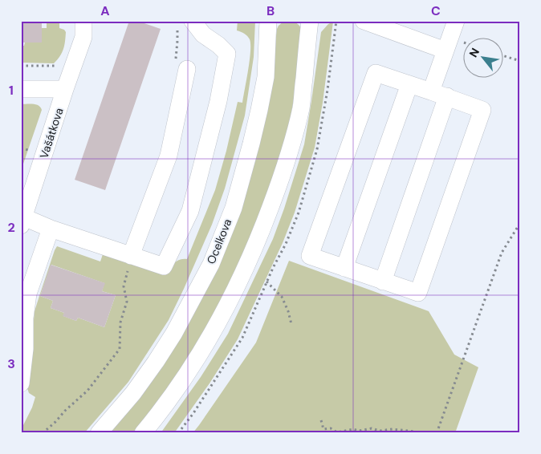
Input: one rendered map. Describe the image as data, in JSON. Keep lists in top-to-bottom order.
{
  "streets": {
    "street": ["Vašátkova", "Ocelkova"]
  },
  "north": "top left",
  "grid": {
    "columns": ["A", "B", "C"],
    "rows": ["1", "2", "3"]
  }
}
